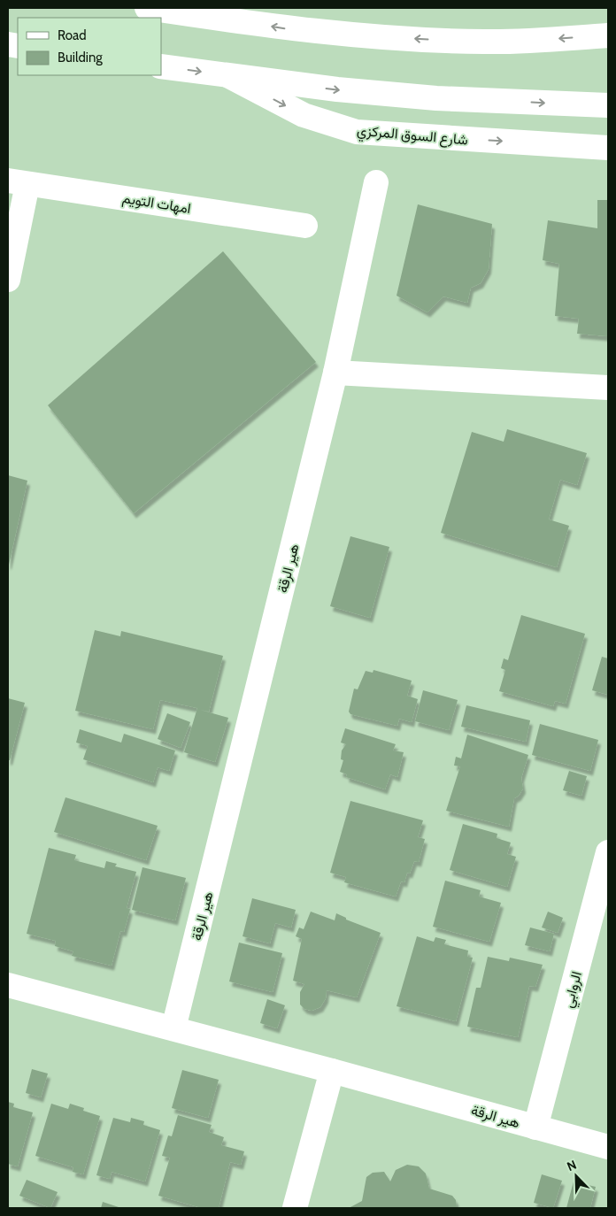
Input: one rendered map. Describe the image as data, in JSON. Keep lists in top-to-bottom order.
{
  "streets": {
    "street": [
      "شارع السوق المركزي",
      "امهات التويم",
      "هير الرقة",
      "الروابي"
    ]
  },
  "crossings": [
    ["هير الرقة", "الروابي"]
  ],
  "legend": ["Road", "Building"],
  "north": "top left"
}
